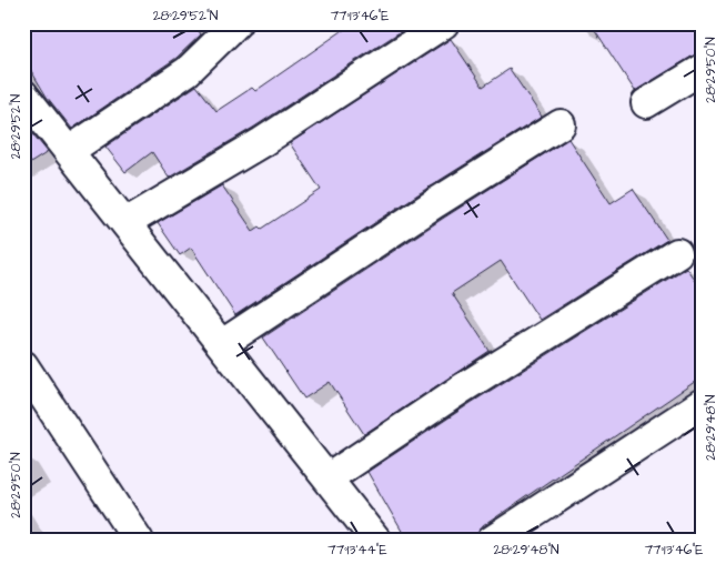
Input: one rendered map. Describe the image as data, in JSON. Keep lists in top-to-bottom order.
{
  "coordinates": [
    "28°29'52\"N",
    "77°13'46\"E",
    "28°29'50\"N",
    "28°29'48\"N",
    "77°13'44\"E"
  ]
}
